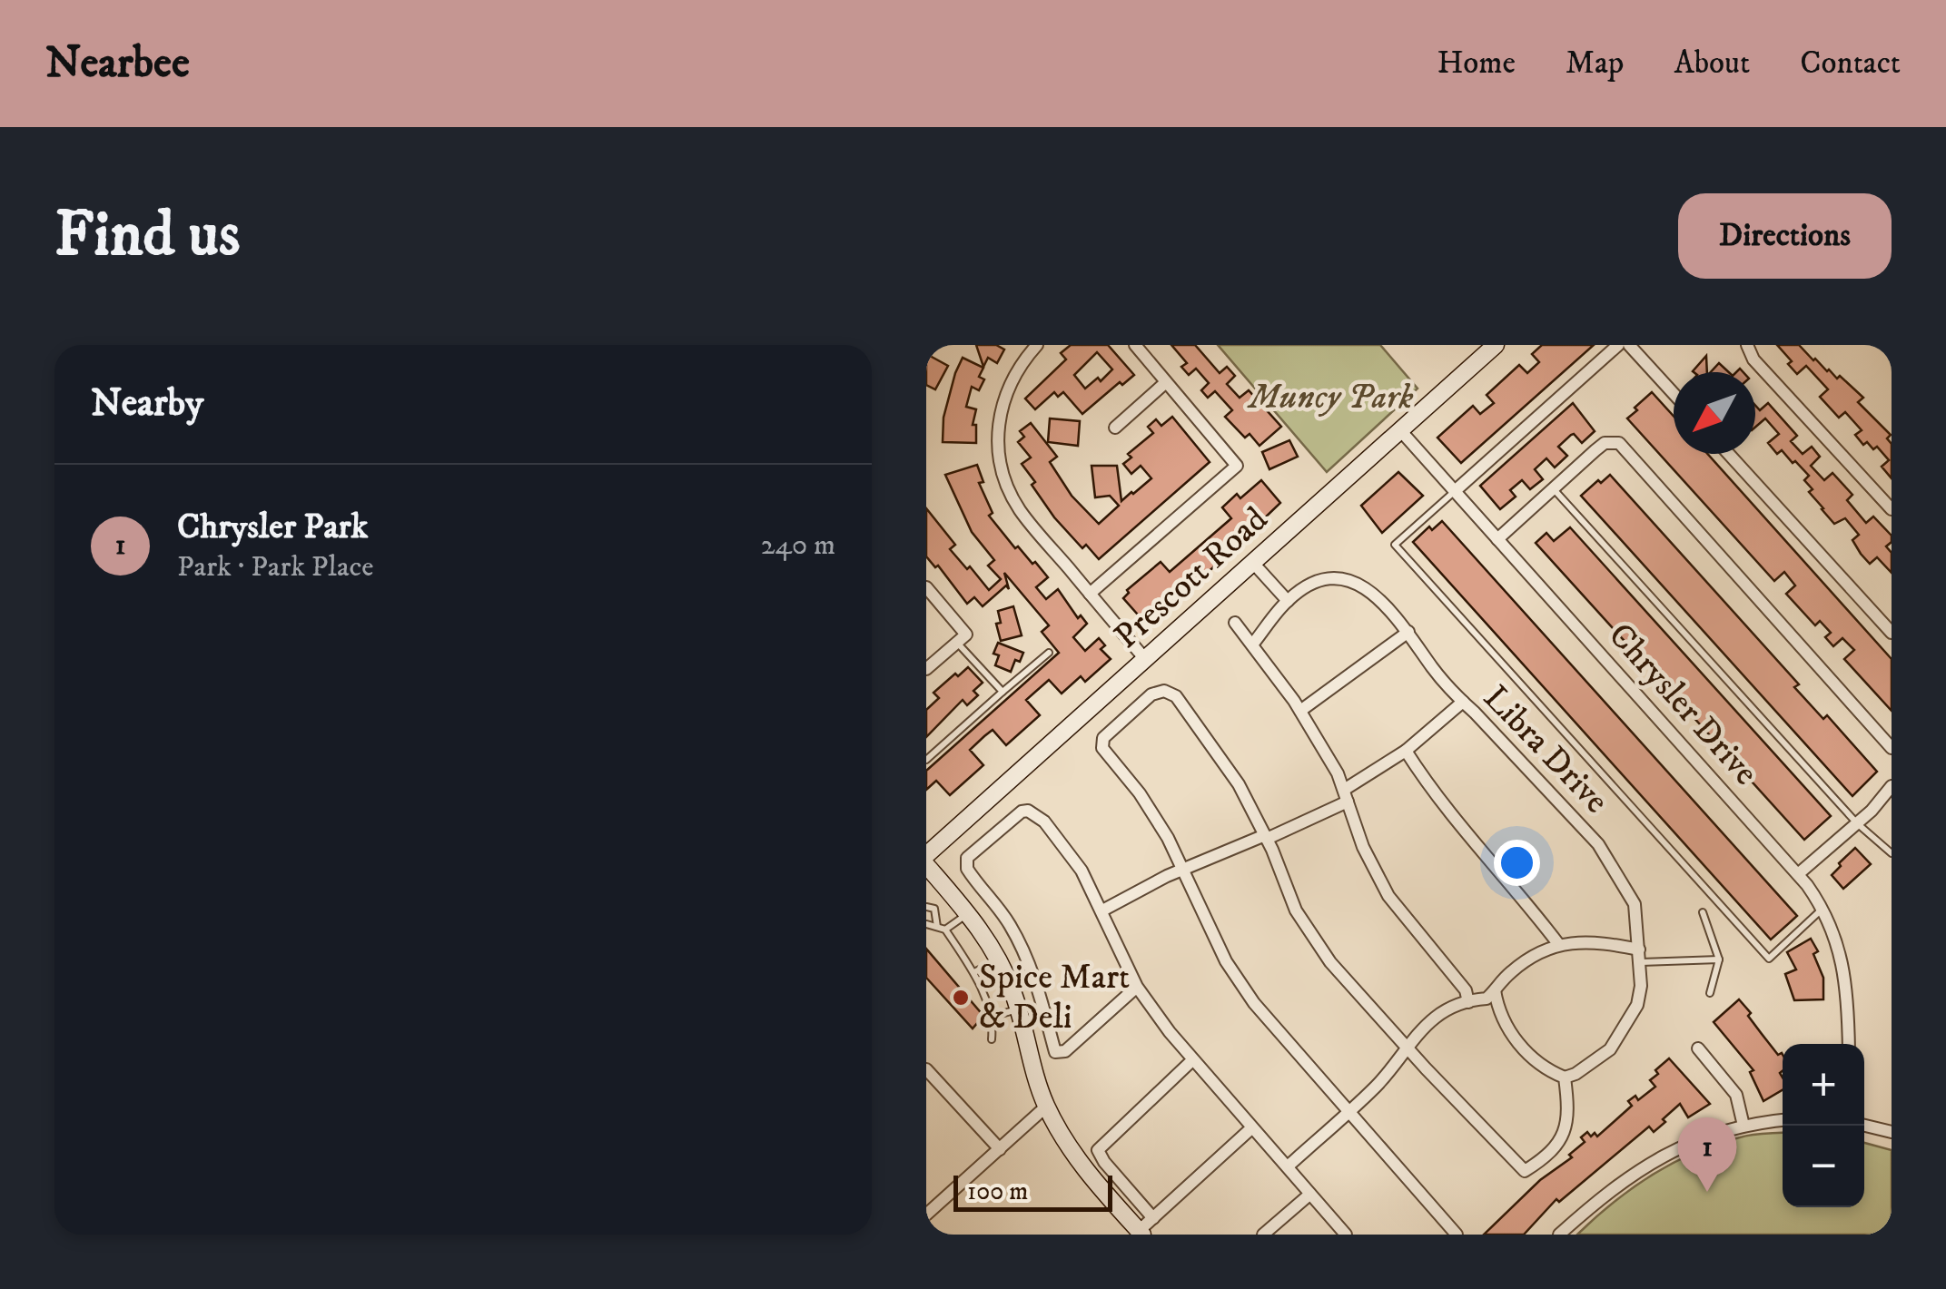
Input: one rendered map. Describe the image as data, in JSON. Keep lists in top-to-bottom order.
{
  "streets": {
    "main road": ["Prescott Road"],
    "street": ["Chrysler Drive", "Libra Drive"]
  },
  "crossings": [
    ["Prescott Road", "Chrysler Drive"]
  ],
  "parks": ["Muncy Park"],
  "places": ["Spice Mart & Deli"],
  "scale_bar": "100 m",
  "north": "bottom left",
  "page": {
    "header": "Nearbee",
    "nav": [
      "Home",
      "Map",
      "About",
      "Contact"
    ],
    "buttons": "Directions",
    "title": "Find us",
    "heading": "Nearby",
    "list": [
      {
        "mark": "1",
        "name": "Chrysler Park",
        "note": "Park · Park Place",
        "value": "240 m"
      }
    ],
    "map_buttons": ["+", "−"],
    "pins": "1",
    "scale": "100 m"
  }
}
